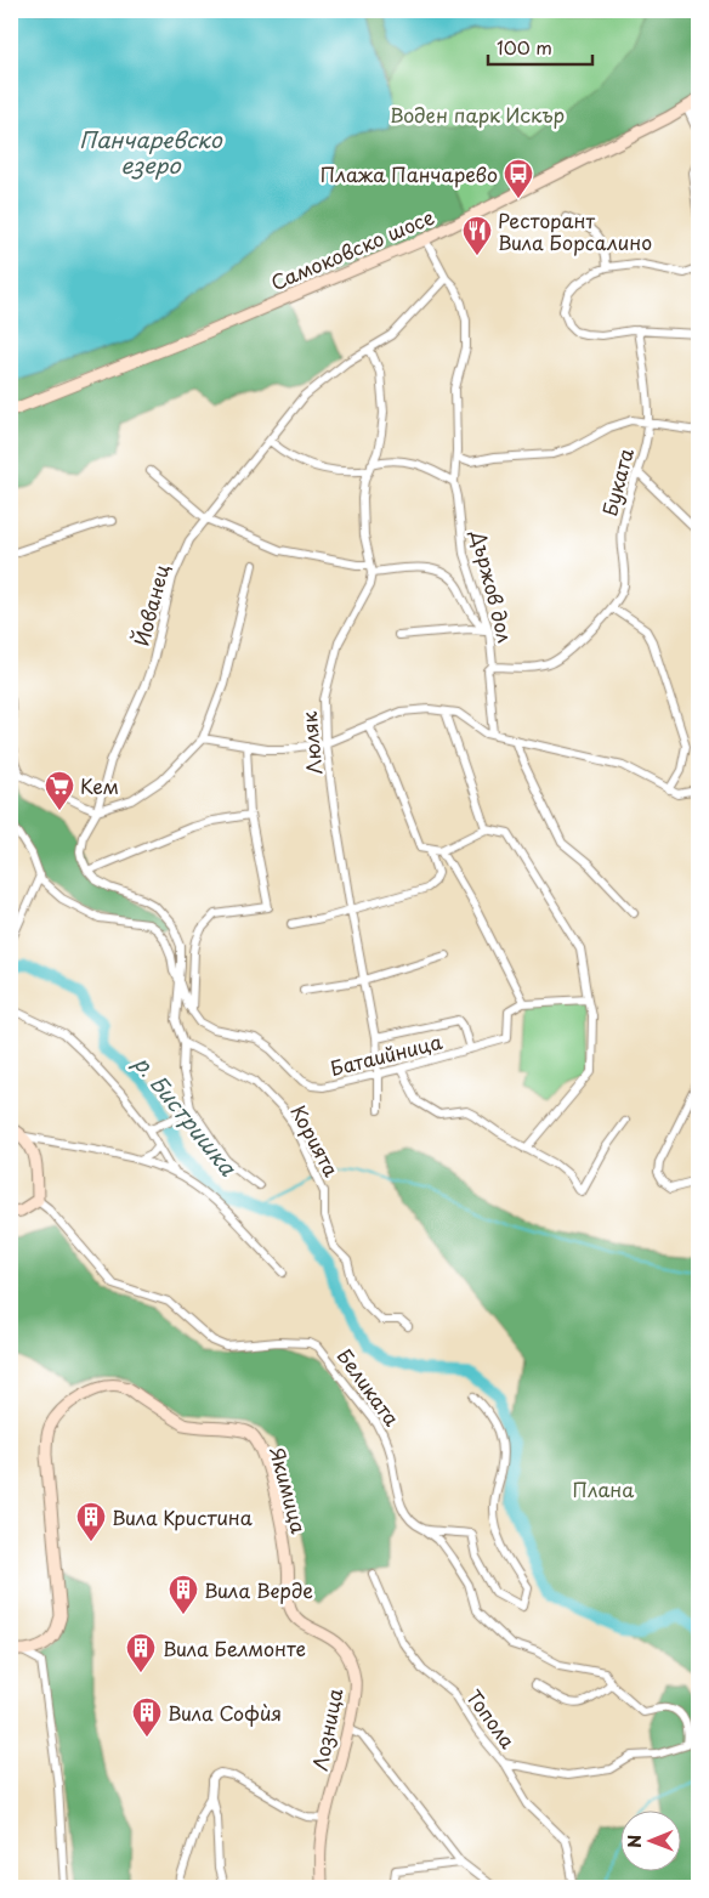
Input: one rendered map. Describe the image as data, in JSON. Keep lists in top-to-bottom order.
{
  "streets": {
    "street": [
      "Самоковско шосе",
      "Буката",
      "Държов дол",
      "Йованец",
      "Люляк",
      "Батаийница",
      "Корията",
      "Беликата",
      "Якимица",
      "Топола",
      "Лозница"
    ]
  },
  "crossings": [
    ["Самоковско шосе", "Държов дол"],
    ["Буката", "Държов дол"],
    ["Държов дол", "Йованец"],
    ["Люляк", "Батаийница"],
    ["Беликата", "Топола"],
    ["Якимица", "Лозница"]
  ],
  "water": ["Панчаревско езеро", "р. Бистришка"],
  "parks": ["Воден парк Искър", "Плана"],
  "places": {
    "bus stop": ["Плажа Панчарево"],
    "restaurant": ["Ресторант Вила Борсалино"],
    "supermarket": ["Кем"],
    "building": [
      "Вила Кристина",
      "Вила Верде",
      "Вила Белмонте",
      "Вила Софѝя"
    ]
  },
  "scale_bar": "100 m",
  "north": "left"
}
